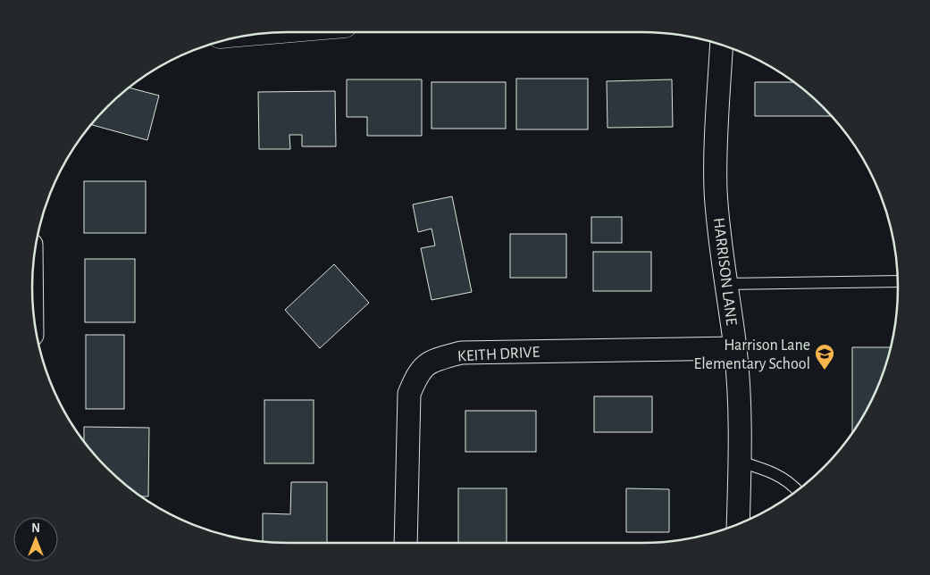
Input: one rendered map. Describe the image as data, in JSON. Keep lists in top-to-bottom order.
{
  "streets": {
    "street": ["HARRISON LANE", "KEITH DRIVE"]
  },
  "crossings": [
    ["HARRISON LANE", "KEITH DRIVE"]
  ],
  "places": {
    "school or university": ["Harrison Lane Elementary School"]
  },
  "north": "top"
}
